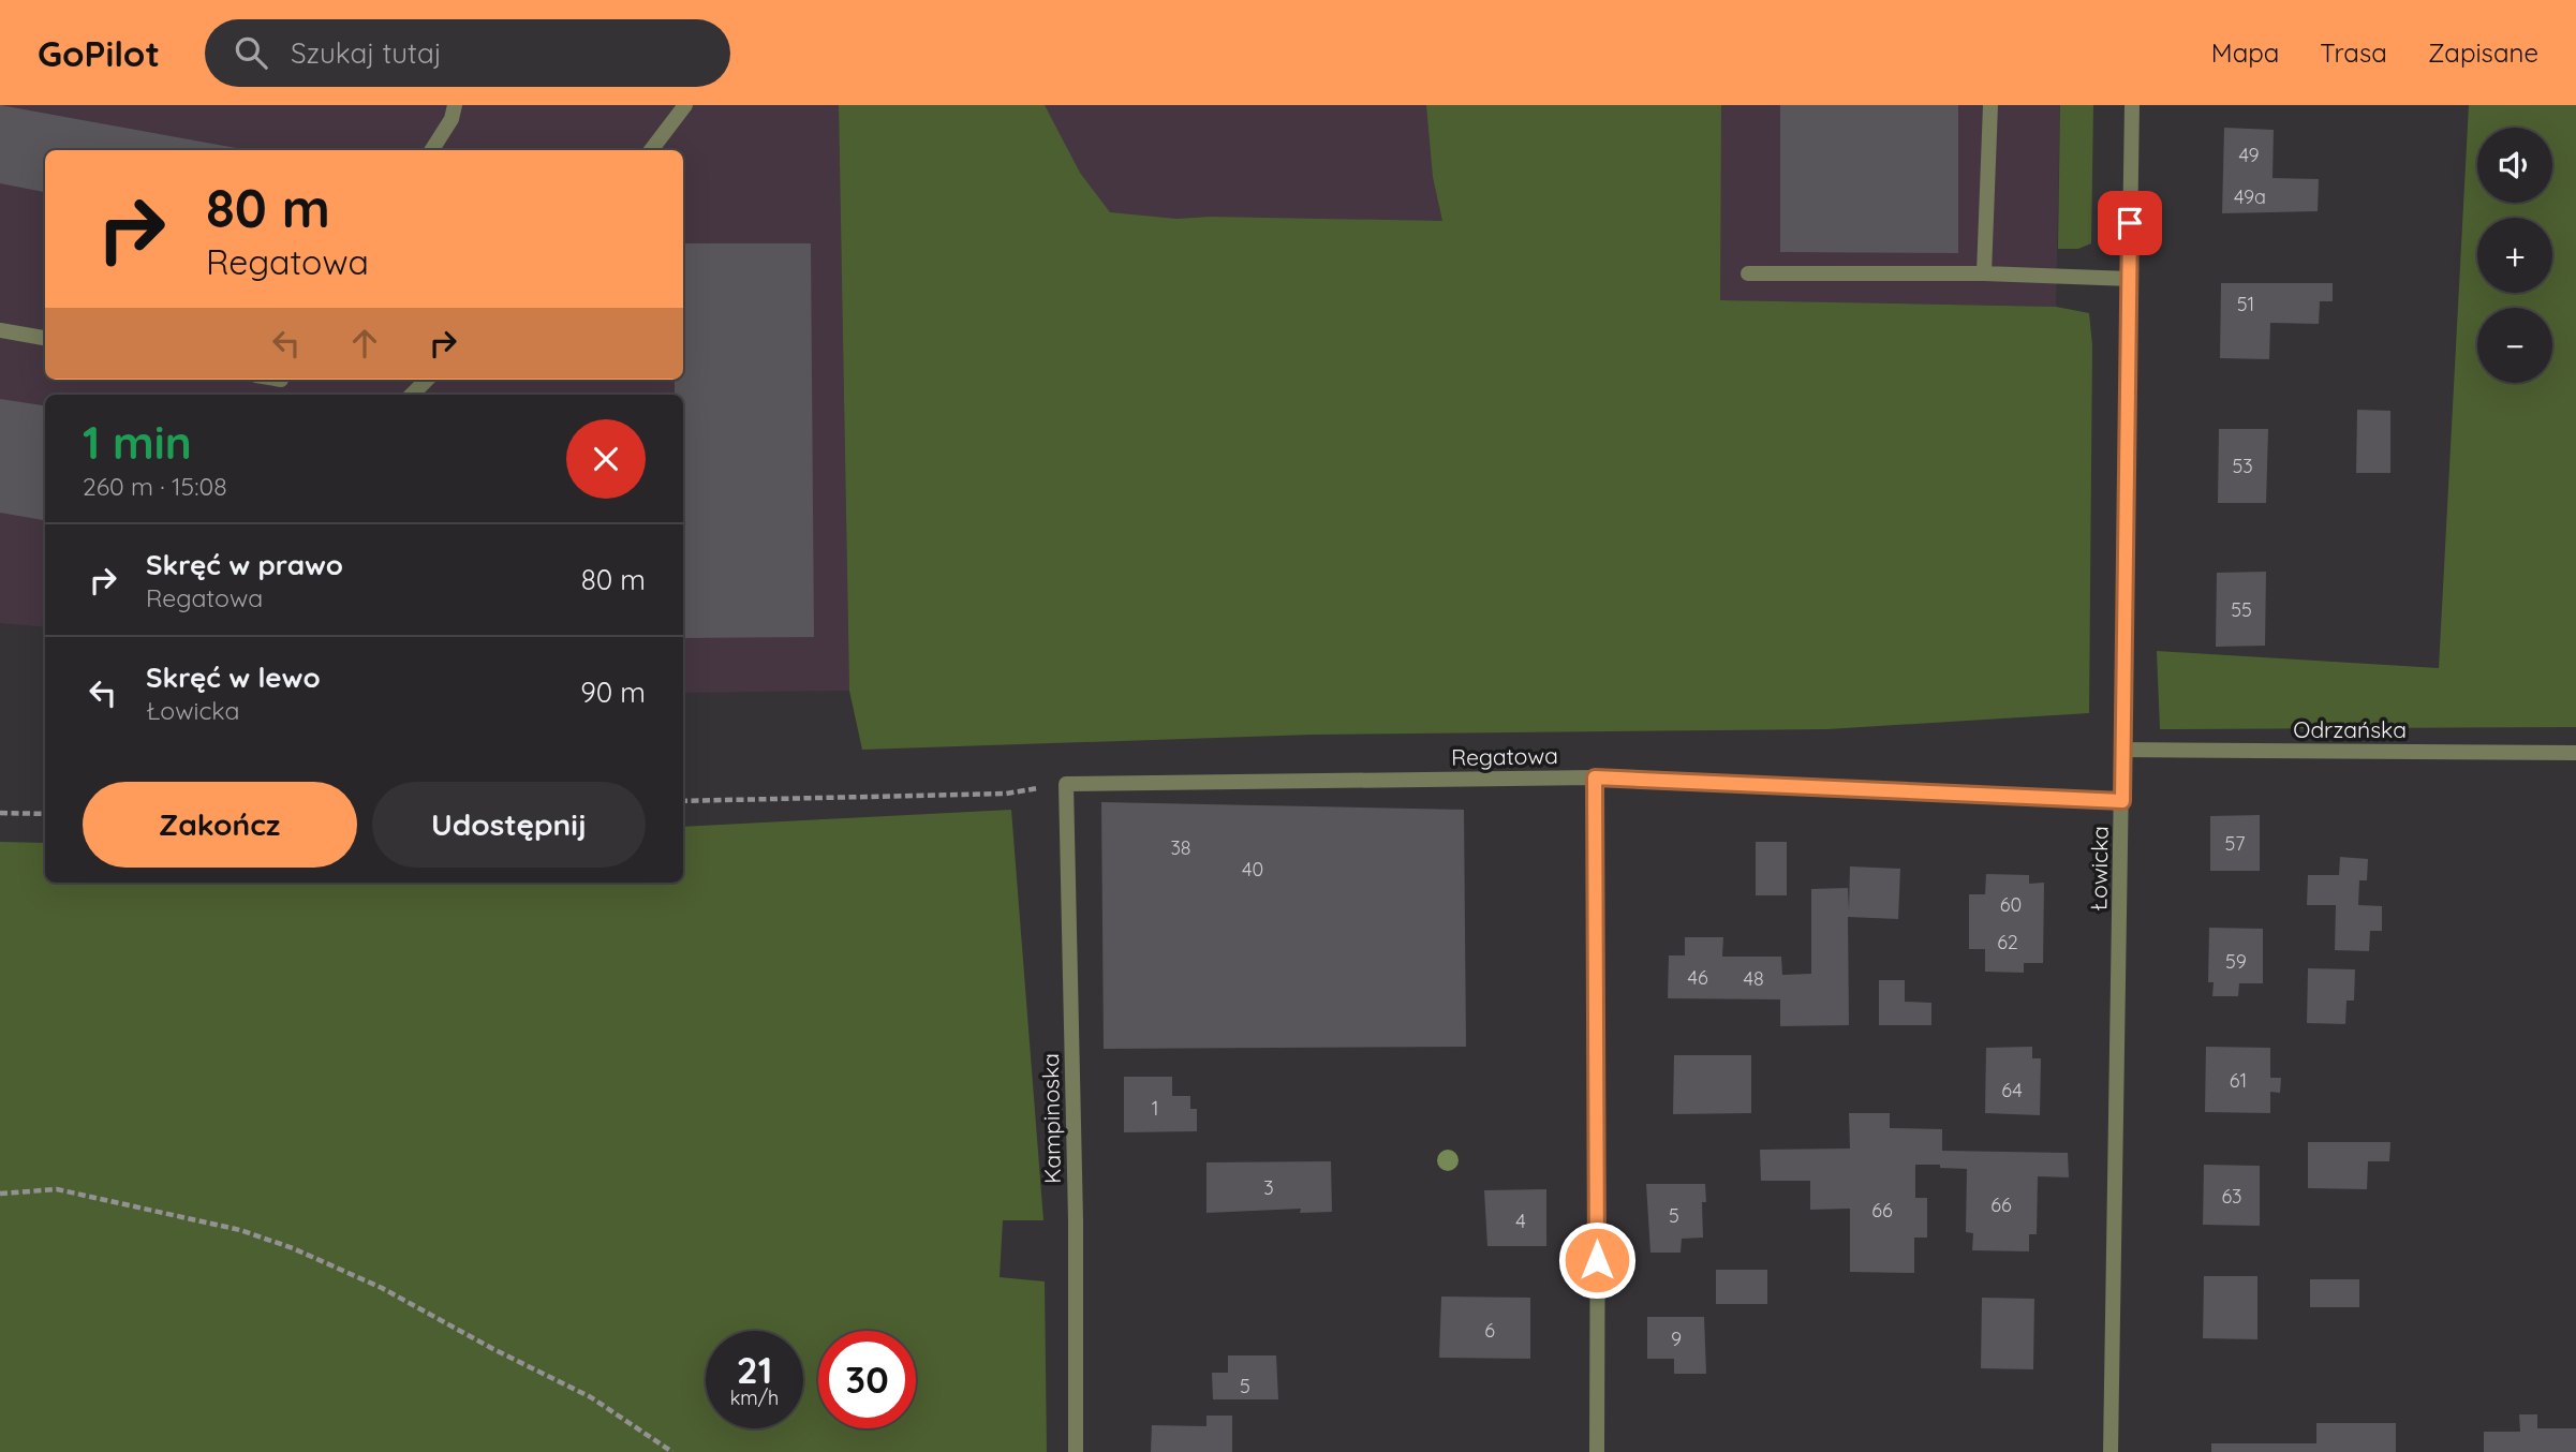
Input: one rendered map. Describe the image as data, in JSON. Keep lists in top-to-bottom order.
{
  "streets": {
    "street": [
      "Odrzańska",
      "Regatowa",
      "Łowicka",
      "Kampinoska"
    ]
  },
  "crossings": [
    ["Odrzańska", "Łowicka"],
    ["Regatowa", "Łowicka"],
    ["Regatowa", "Kampinoska"]
  ],
  "house_numbers": [
    "49",
    "49a",
    "51",
    "53",
    "55",
    "57",
    "38",
    "40",
    "60",
    "62",
    "59",
    "46",
    "48",
    "61",
    "64",
    "1",
    "3",
    "63",
    "66",
    "66",
    "5",
    "4",
    "6",
    "9",
    "5"
  ],
  "page": {
    "header": "GoPilot",
    "search": "Szukaj tutaj",
    "nav": ["Mapa", "Trasa", "Zapisane"],
    "map_buttons": ["+", "−"],
    "turn": ["80 m", "Regatowa"],
    "heading": ["1 min", "260 m · 15:08"],
    "list": [
      {
        "name": "Skręć w prawo",
        "note": "Regatowa",
        "value": "80 m"
      },
      {
        "name": "Skręć w lewo",
        "note": "Łowicka",
        "value": "90 m"
      }
    ],
    "buttons": ["Zakończ", "Udostępnij"],
    "speed": "21 km/h",
    "limit": "30"
  }
}
